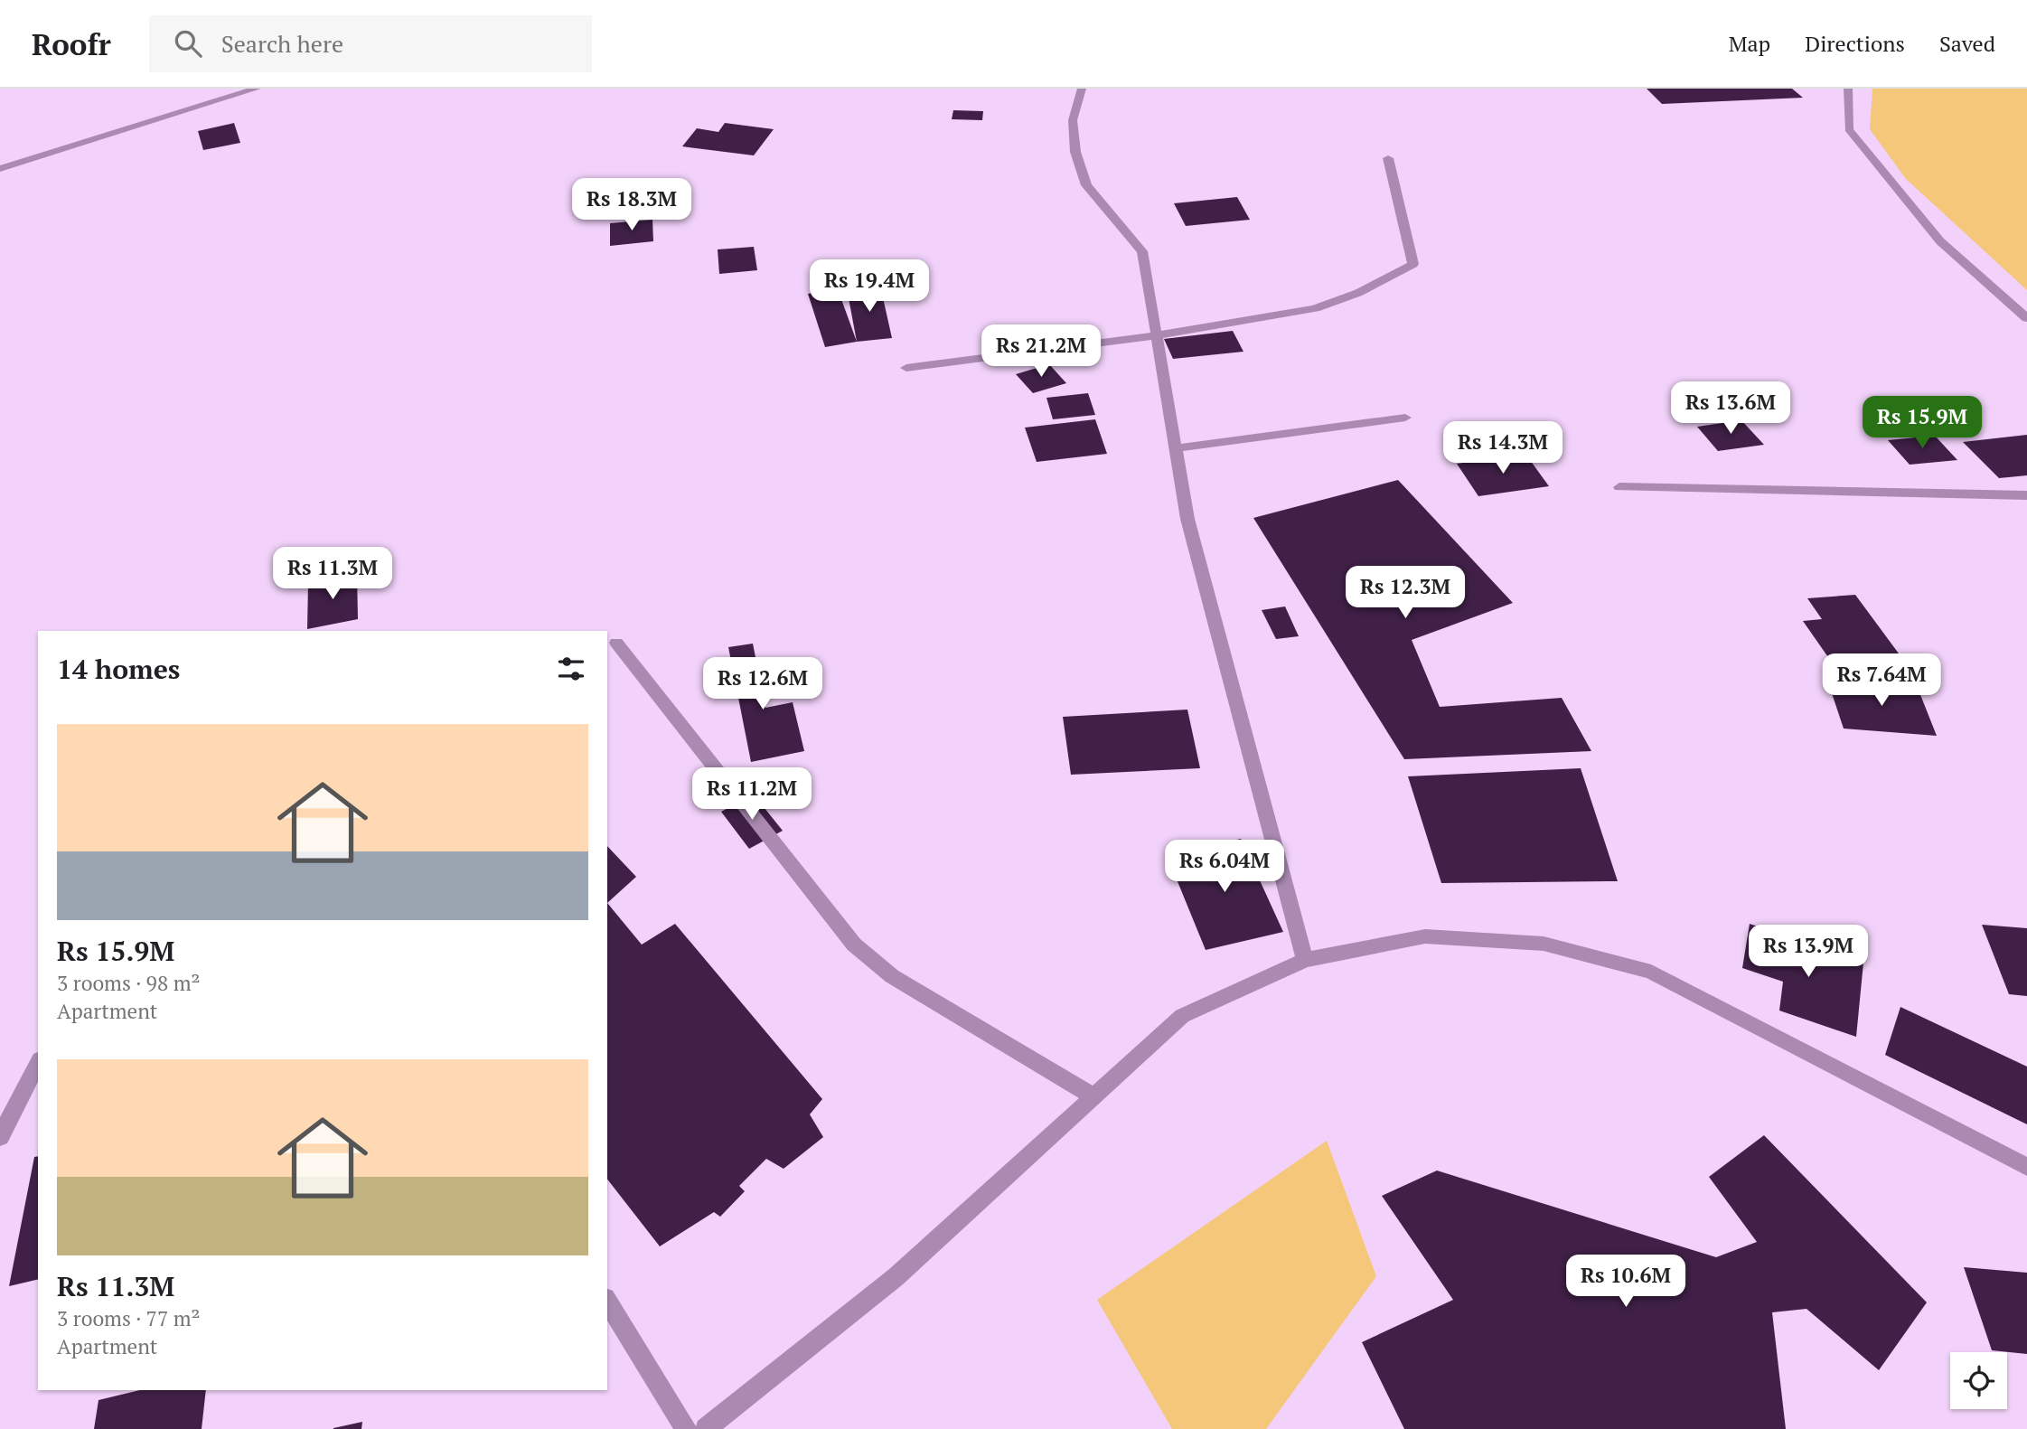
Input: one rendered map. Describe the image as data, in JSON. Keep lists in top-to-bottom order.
{
  "page": {
    "header": "Roofr",
    "search": "Search here",
    "nav": ["Map", "Directions", "Saved"],
    "price": [
      "Rs 18.3M",
      "Rs 19.4M",
      "Rs 21.2M",
      "Rs 13.6M",
      "Rs 15.9M",
      "Rs 14.3M",
      "Rs 11.3M",
      "Rs 12.3M",
      "Rs 7.64M",
      "Rs 12.6M",
      "Rs 11.2M",
      "Rs 6.04M",
      "Rs 13.9M",
      "Rs 10.6M"
    ],
    "heading": "14 homes",
    "list": [
      {
        "name": "Rs 15.9M",
        "note": "3 rooms · 98 m² · Apartment"
      },
      {
        "name": "Rs 11.3M",
        "note": "3 rooms · 77 m² · Apartment"
      }
    ]
  }
}
